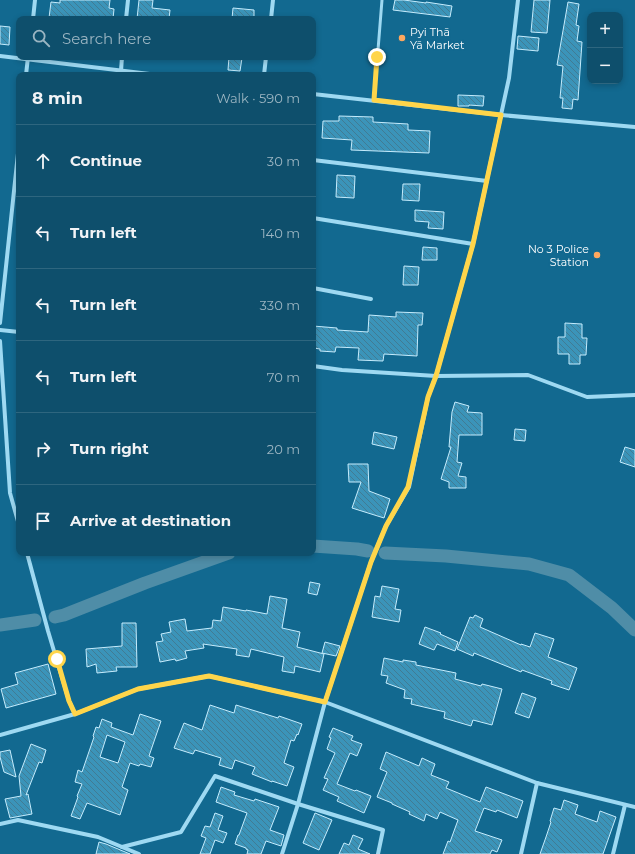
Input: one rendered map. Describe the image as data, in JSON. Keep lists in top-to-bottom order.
{
  "places": ["Pyi Thā Yā Market", "No 3 Police Station"],
  "page": {
    "map_buttons": ["+", "−"],
    "search": "Search here",
    "heading": ["8 min", "Walk · 590 m"],
    "list": [
      ["Continue", "30 m"],
      ["Turn left", "140 m"],
      ["Turn left", "330 m"],
      ["Turn left", "70 m"],
      ["Turn right", "20 m"],
      "Arrive at destination"
    ]
  }
}
